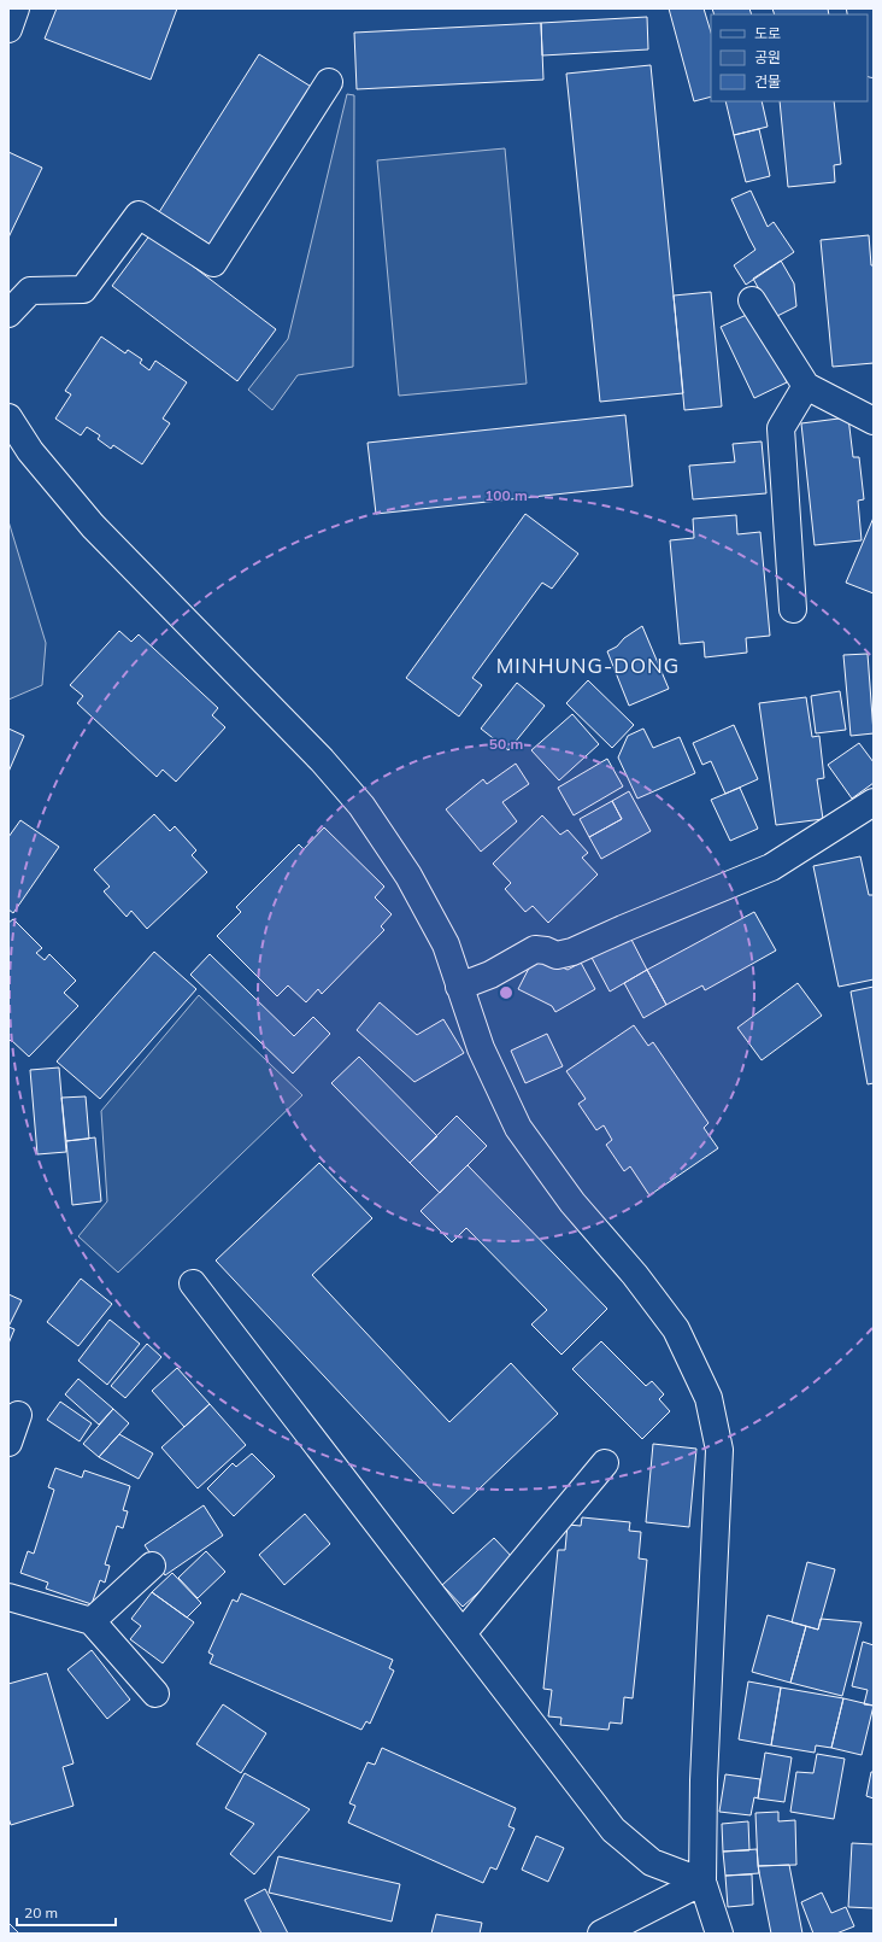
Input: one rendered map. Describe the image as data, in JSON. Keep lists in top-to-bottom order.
{
  "districts": ["MINHUNG-DONG"],
  "legend": ["도로", "공원", "건물"],
  "scale_bar": "20 m",
  "rings": ["100 m", "50 m"]
}
